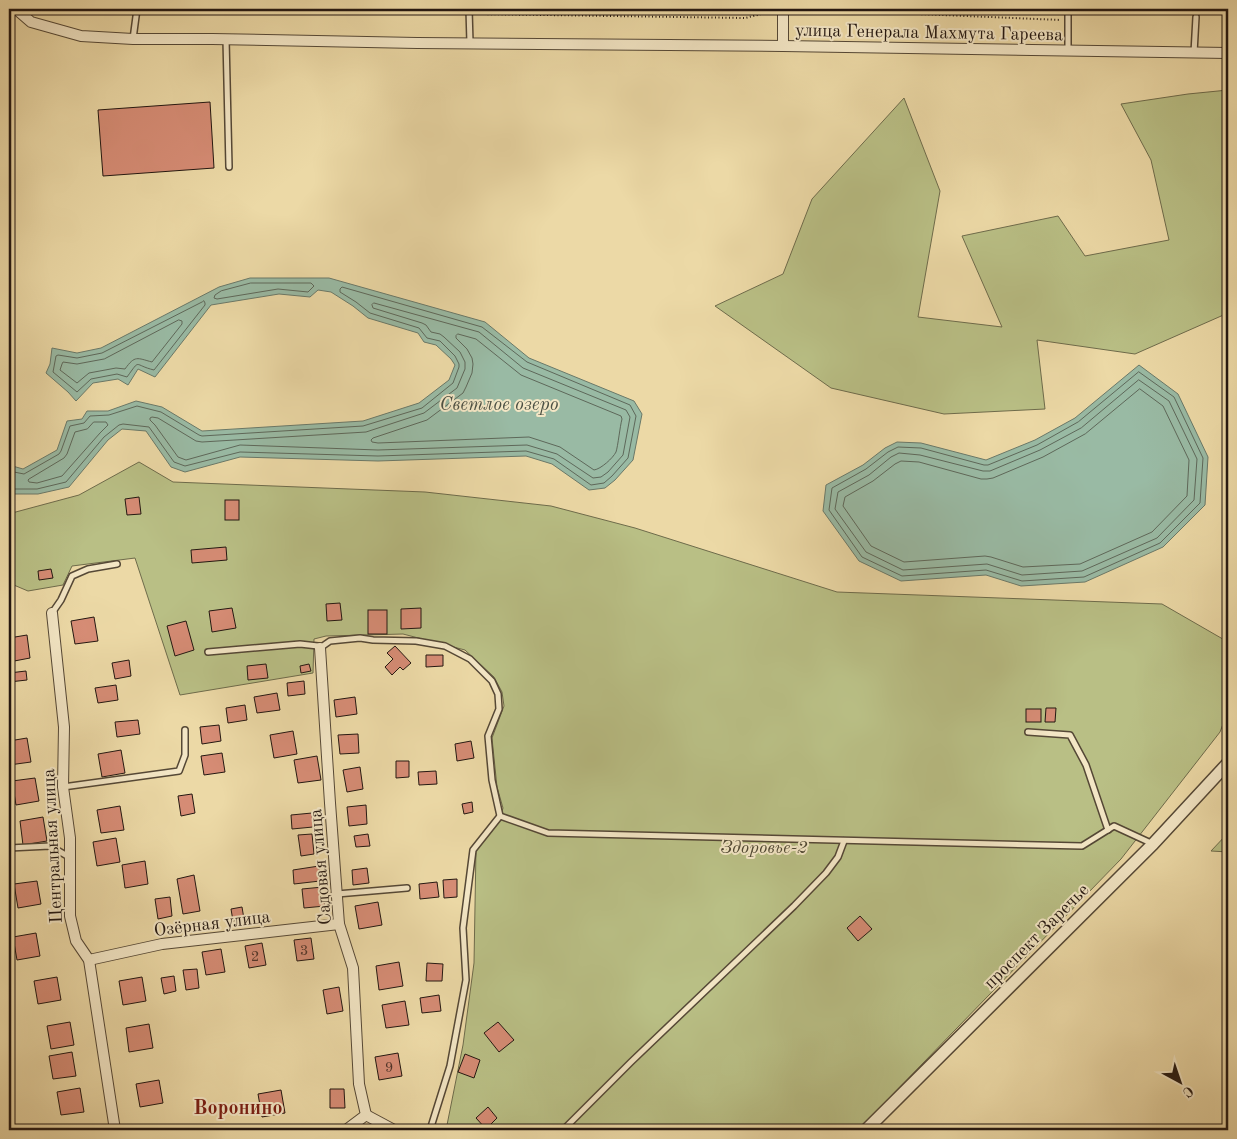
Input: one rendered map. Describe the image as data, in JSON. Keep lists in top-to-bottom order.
{
  "streets": {
    "street": [
      "улица Генерала Махмута Гареева",
      "Центральная улица",
      "Садовая улица",
      "Озёрная улица",
      "проспект Заречье"
    ]
  },
  "crossings": [
    ["Центральная улица", "Озёрная улица"],
    ["Садовая улица", "Озёрная улица"]
  ],
  "districts": ["Воронино"],
  "water": ["Светлое озеро"],
  "parks": ["Здоровье-2"],
  "house_numbers": ["3", "2", "9"],
  "north": "bottom right"
}
